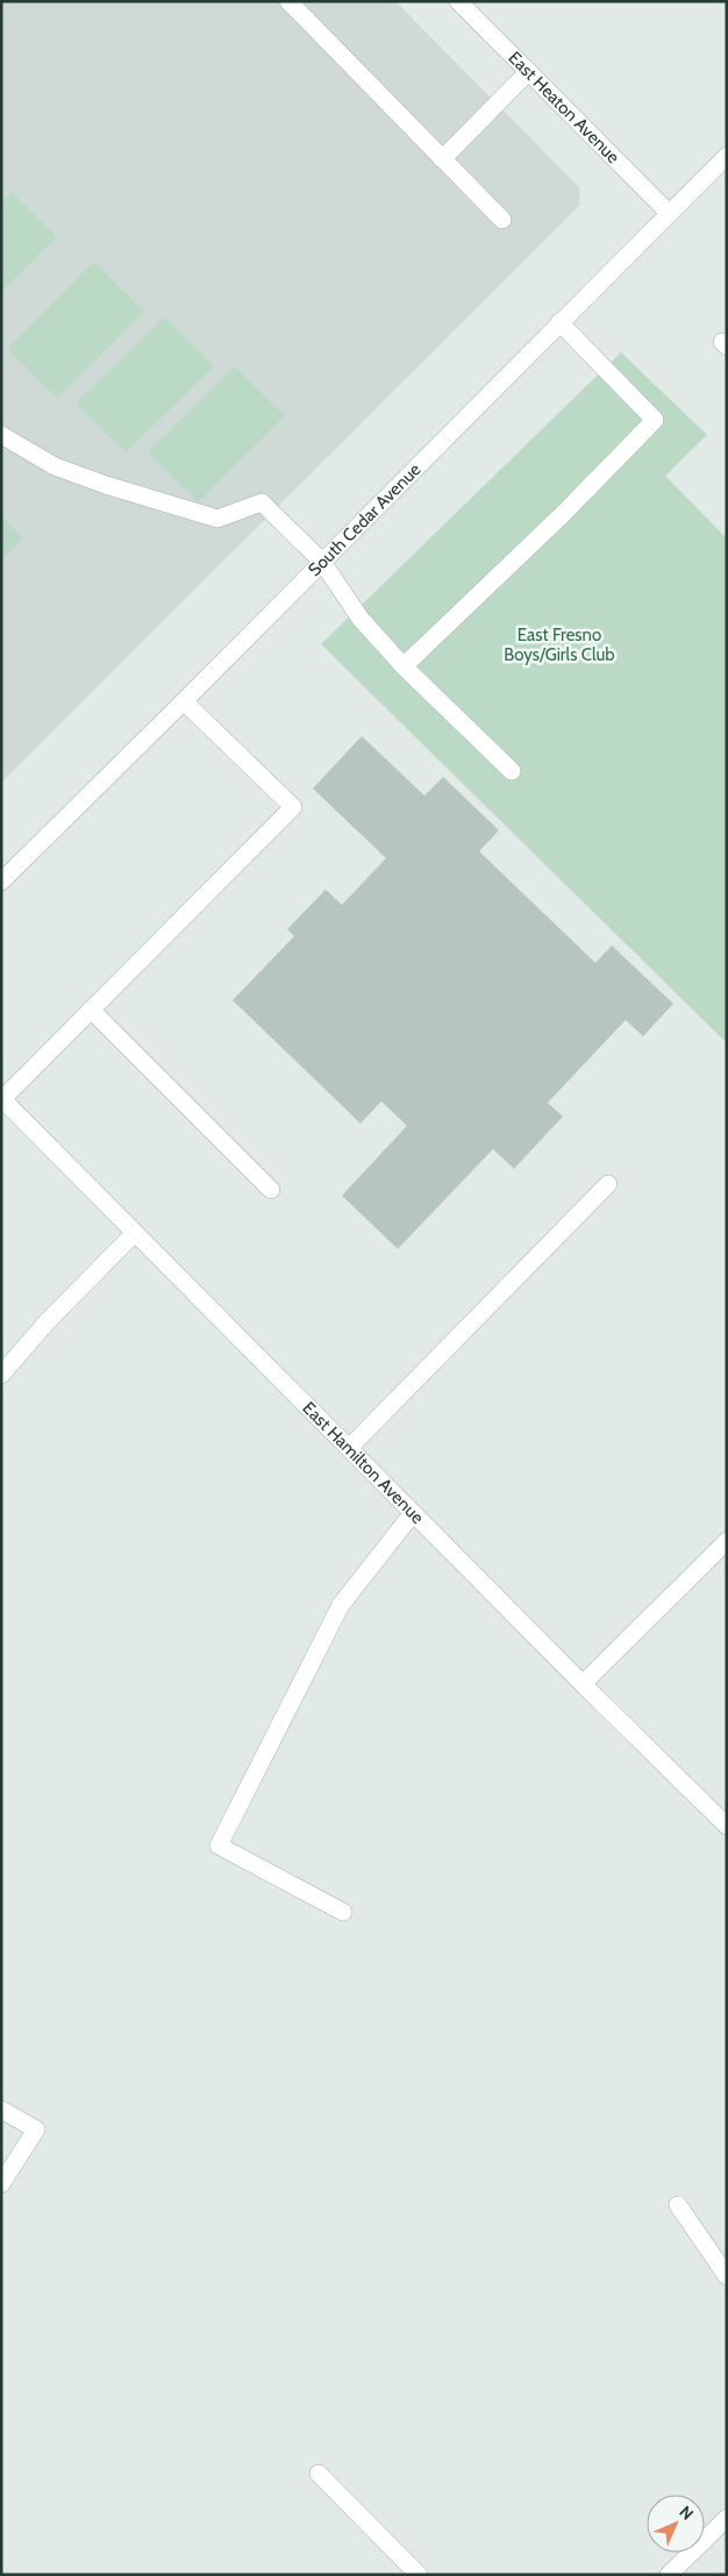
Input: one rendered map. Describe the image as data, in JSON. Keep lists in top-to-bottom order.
{
  "streets": {
    "street": ["East Heaton Avenue", "South Cedar Avenue", "East Hamilton Avenue"]
  },
  "crossings": [
    ["East Heaton Avenue", "South Cedar Avenue"]
  ],
  "parks": ["East Fresno Boys/Girls Club"],
  "north": "top right"
}
